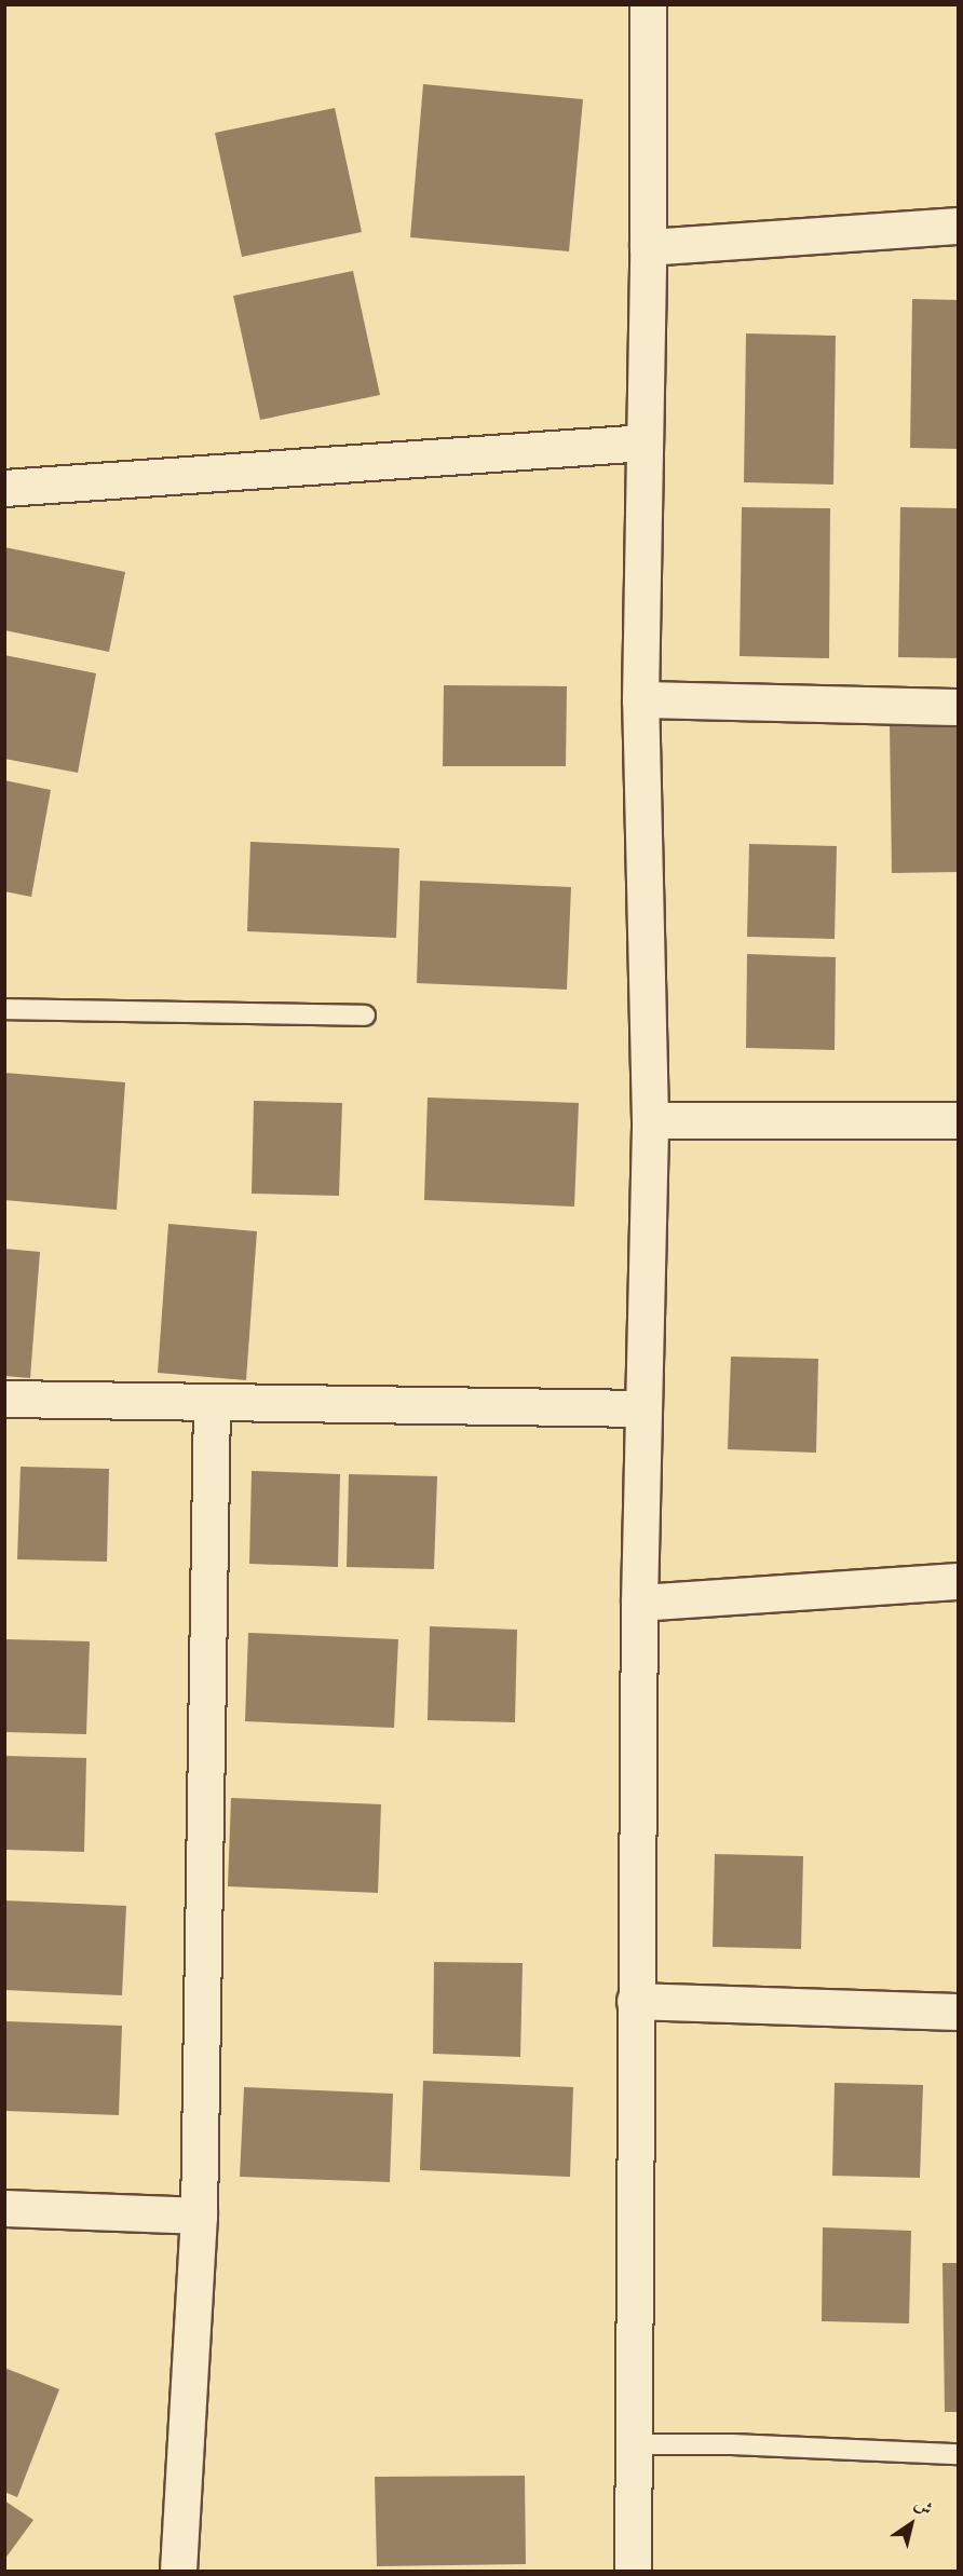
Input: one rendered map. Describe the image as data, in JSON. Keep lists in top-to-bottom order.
{
  "north": "top right"
}
